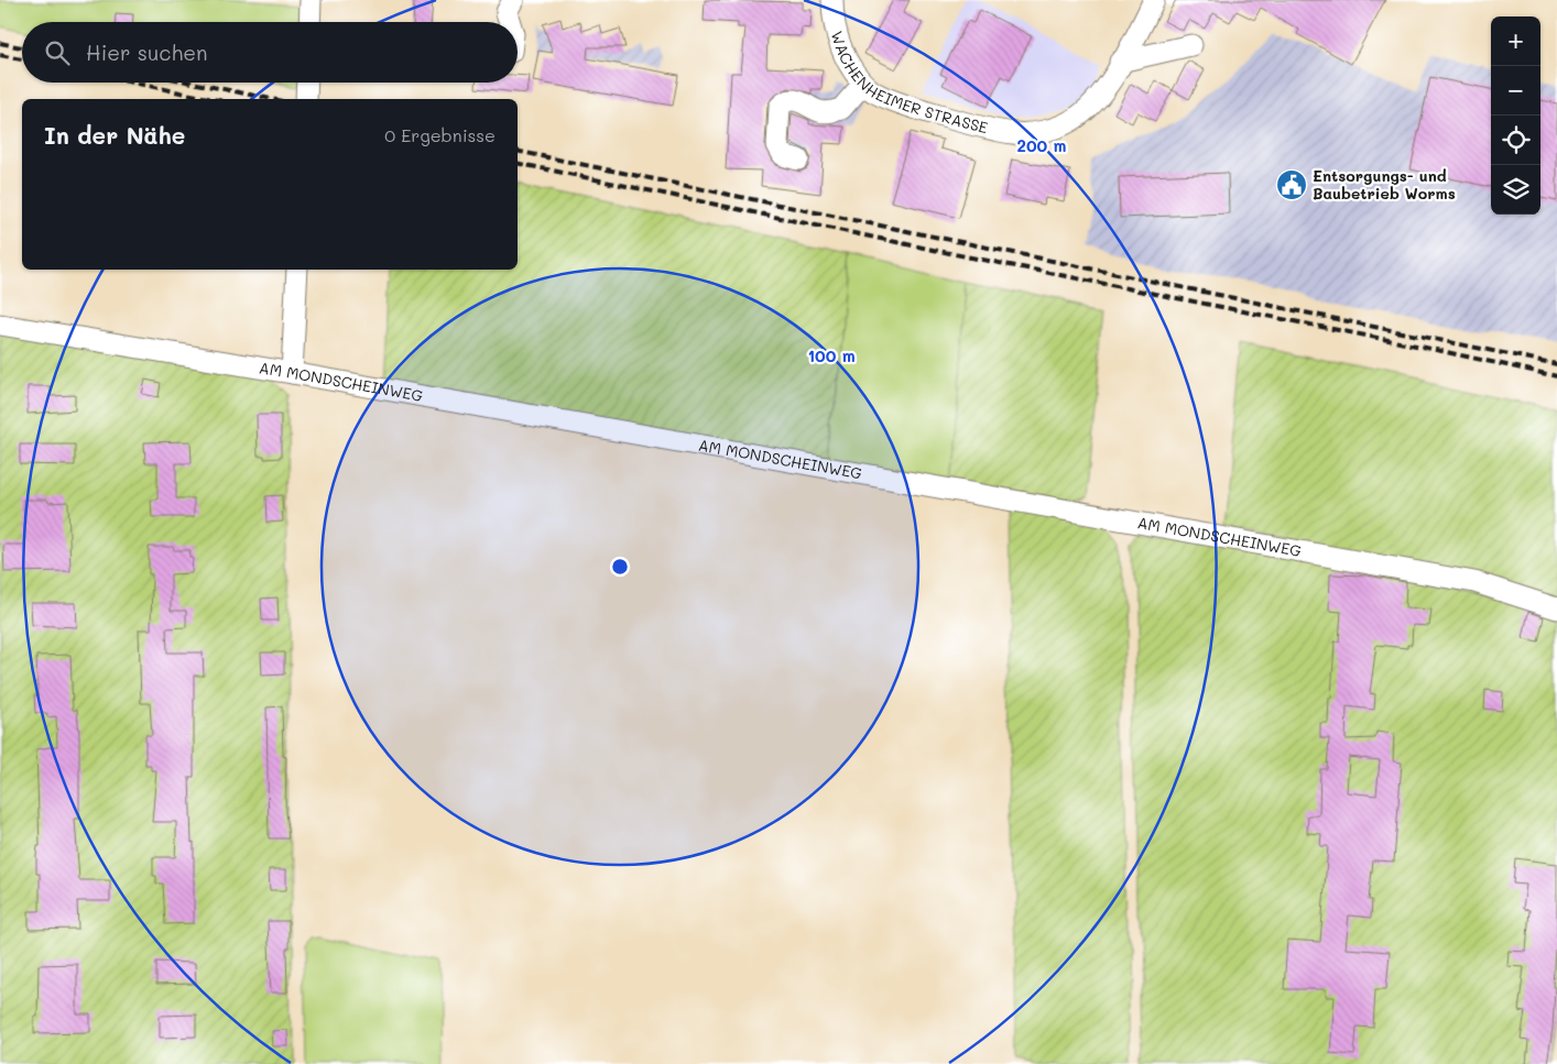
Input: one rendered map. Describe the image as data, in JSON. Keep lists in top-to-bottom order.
{
  "streets": {
    "street": ["WACHENHEIMER STRASSE", "AM MONDSCHEINWEG"]
  },
  "places": {
    "public building": ["Entsorgungs- und Baubetrieb Worms"]
  },
  "page": {
    "map_buttons": ["+", "−"],
    "search": "Hier suchen",
    "heading": ["In der Nähe", "0 Ergebnisse"]
  },
  "rings": ["200 m", "100 m"]
}
